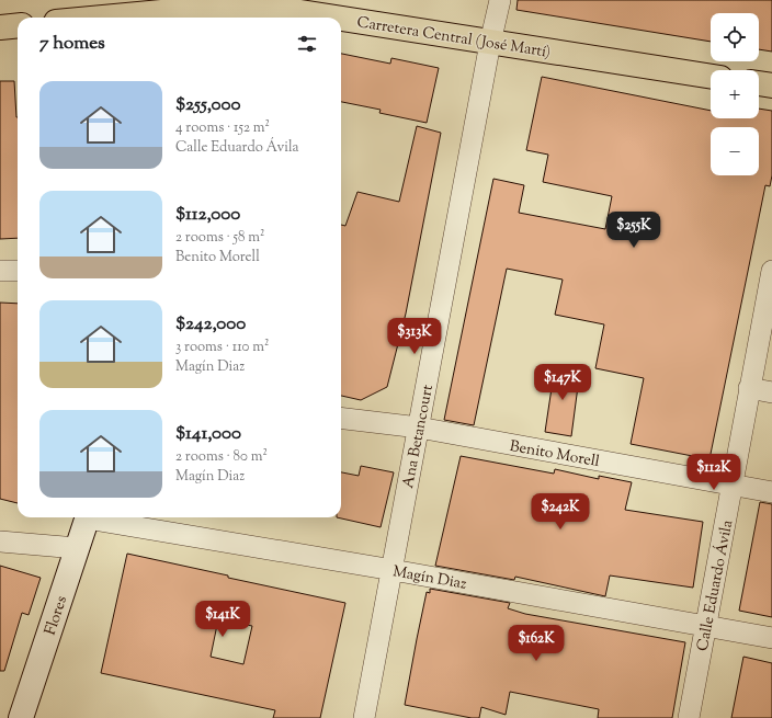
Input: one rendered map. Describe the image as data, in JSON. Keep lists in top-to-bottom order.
{
  "streets": {
    "highway": ["Carretera Central (José Martí)"],
    "street": [
      "Ana Betancourt",
      "Benito Morell",
      "Magín Diaz",
      "Calle Eduardo Ávila",
      "Flores"
    ]
  },
  "crossings": [
    ["Carretera Central (José Martí)", "Ana Betancourt"],
    ["Ana Betancourt", "Benito Morell"],
    ["Ana Betancourt", "Magín Diaz"],
    ["Benito Morell", "Calle Eduardo Ávila"],
    ["Magín Diaz", "Calle Eduardo Ávila"]
  ],
  "page": {
    "map_buttons": ["+", "−"],
    "heading": "7 homes",
    "list": [
      {
        "name": "$255,000",
        "note": "4 rooms · 152 m² · Calle Eduardo Ávila"
      },
      {
        "name": "$112,000",
        "note": "2 rooms · 58 m² · Benito Morell"
      },
      {
        "name": "$242,000",
        "note": "3 rooms · 110 m² · Magín Diaz"
      },
      {
        "name": "$141,000",
        "note": "2 rooms · 80 m² · Magín Diaz"
      }
    ],
    "price": [
      "$255K",
      "$313K",
      "$147K",
      "$112K",
      "$242K",
      "$141K",
      "$162K"
    ]
  }
}
